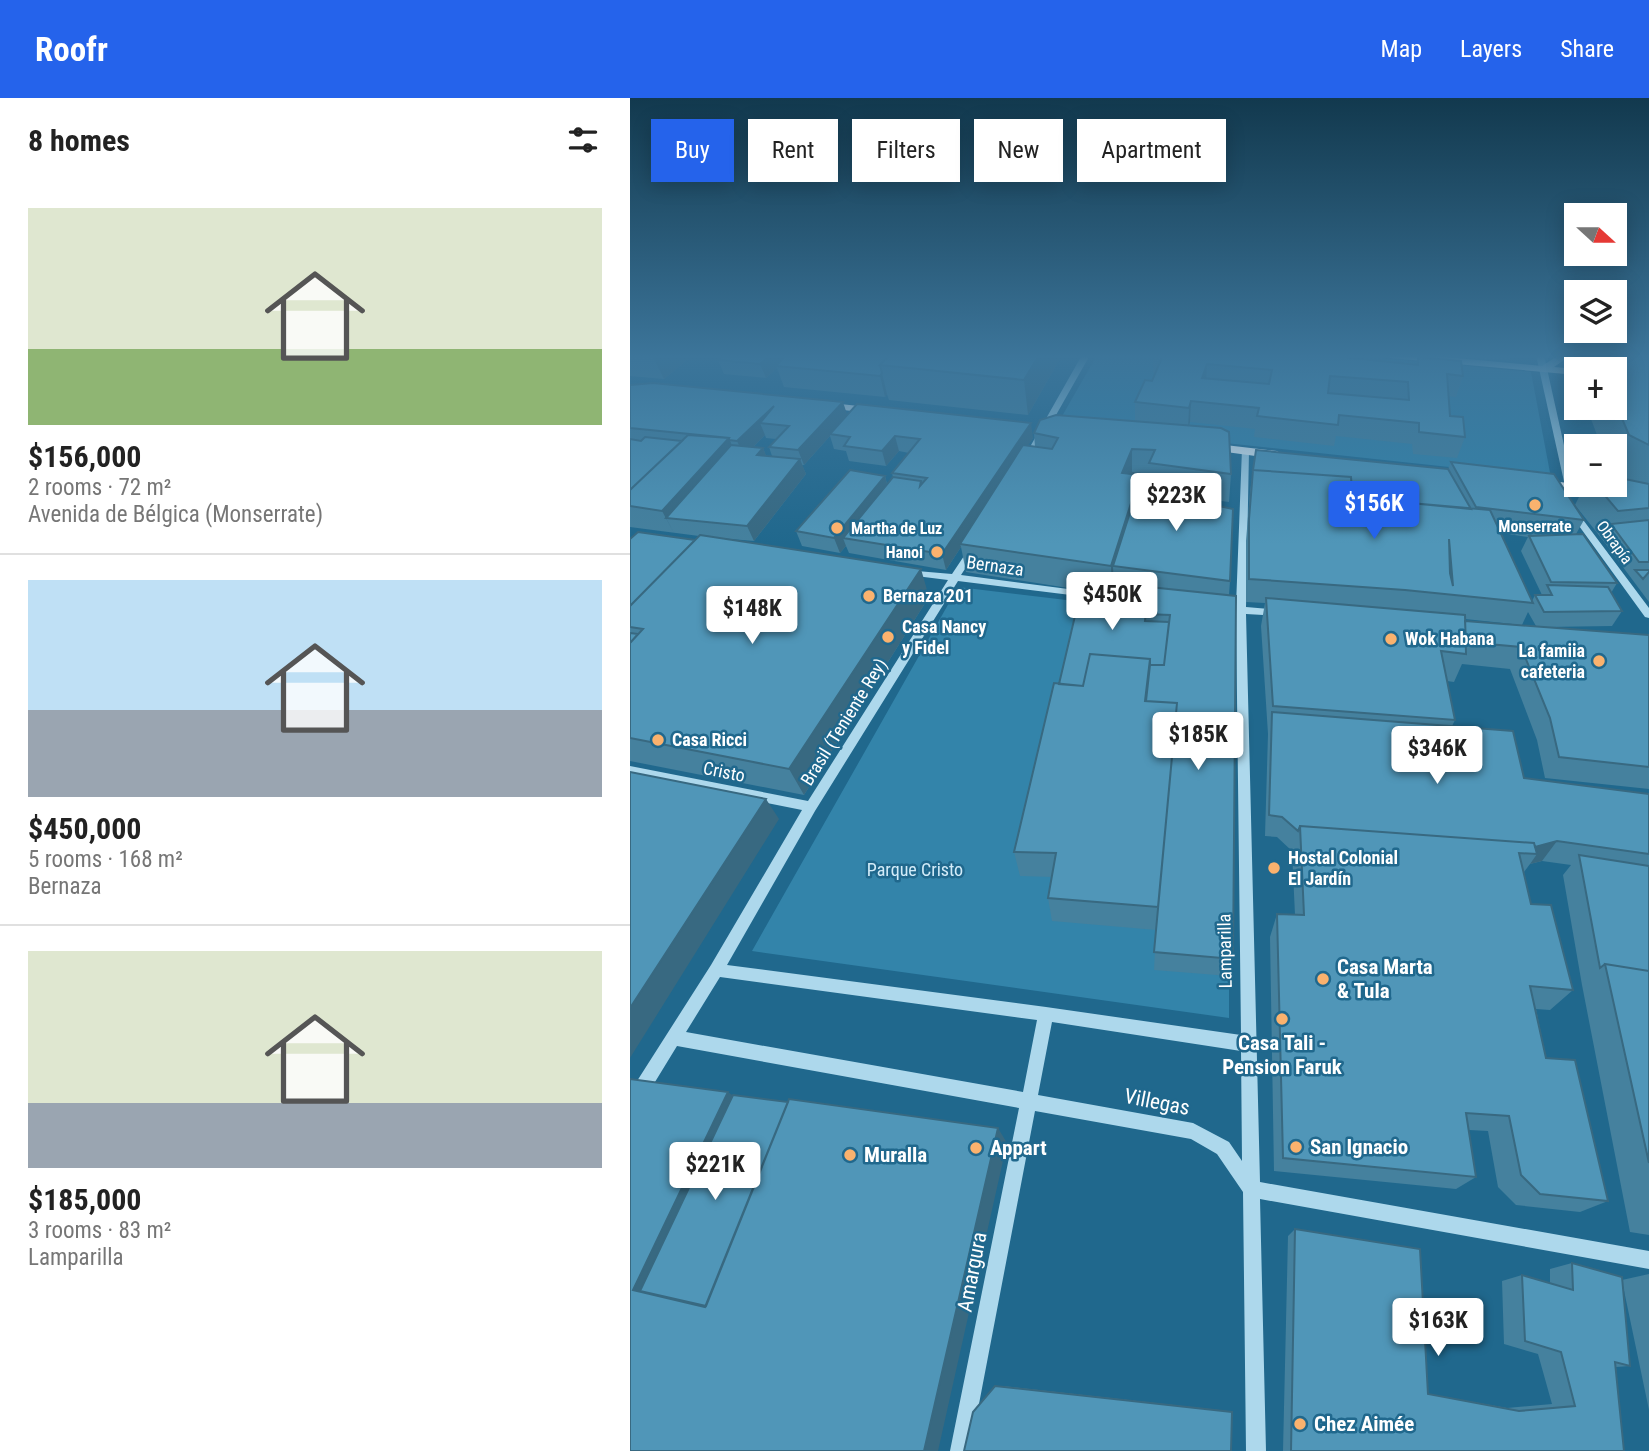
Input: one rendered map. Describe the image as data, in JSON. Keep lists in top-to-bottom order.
{
  "streets": {
    "street": [
      "Obrapía",
      "Bernaza",
      "Brasil (Teniente Rey)",
      "Cristo",
      "Lamparilla",
      "Villegas",
      "Amargura"
    ]
  },
  "crossings": [
    ["Bernaza", "Brasil (Teniente Rey)"],
    ["Brasil (Teniente Rey)", "Cristo"],
    ["Brasil (Teniente Rey)", "Villegas"],
    ["Lamparilla", "Villegas"],
    ["Villegas", "Amargura"]
  ],
  "parks": ["Parque Cristo"],
  "places": [
    "Monserrate",
    "Martha de Luz",
    "Hanoi",
    "Bernaza 201",
    "Casa Nancy y Fidel",
    "Wok Habana",
    "La famiia cafeteria",
    "Casa Ricci",
    "Hostal Colonial El Jardín",
    "Casa Marta & Tula",
    "Casa Tali - Pension Faruk",
    "San Ignacio",
    "Appart",
    "Muralla",
    "Chez Aimée"
  ],
  "north": "right",
  "page": {
    "header": "Roofr",
    "nav": ["Map", "Layers", "Share"],
    "heading": "8 homes",
    "chip": [
      "Buy",
      "Rent",
      "Filters",
      "New",
      "Apartment"
    ],
    "list": [
      {
        "name": "$156,000",
        "note": "2 rooms · 72 m² · Avenida de Bélgica (Monserrate)"
      },
      {
        "name": "$450,000",
        "note": "5 rooms · 168 m² · Bernaza"
      },
      {
        "name": "$185,000",
        "note": "3 rooms · 83 m² · Lamparilla"
      }
    ],
    "map_buttons": ["+", "−"],
    "price": [
      "$223K",
      "$156K",
      "$450K",
      "$148K",
      "$185K",
      "$346K",
      "$221K",
      "$163K"
    ]
  }
}
